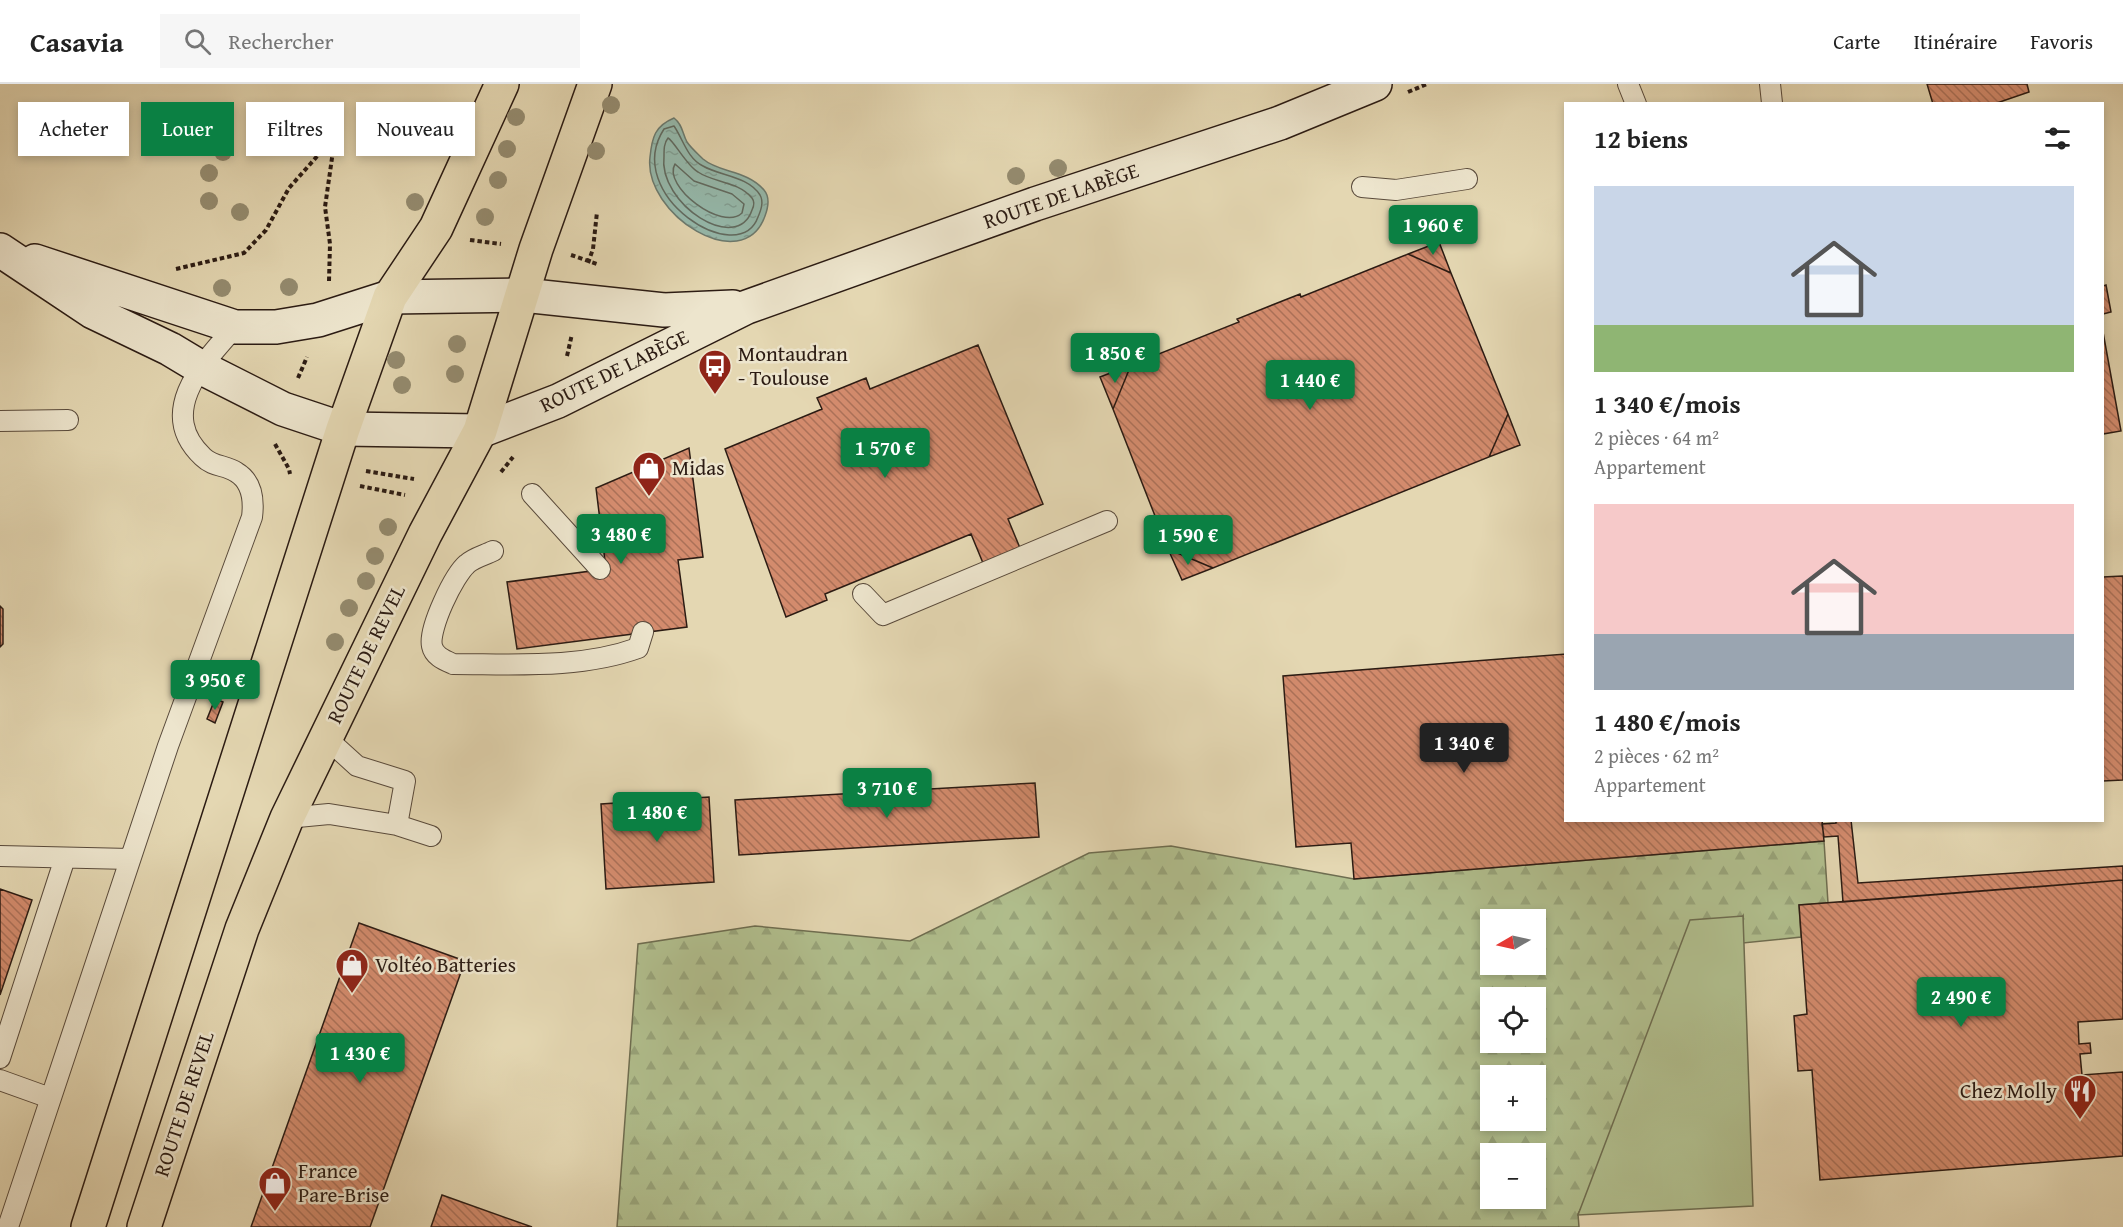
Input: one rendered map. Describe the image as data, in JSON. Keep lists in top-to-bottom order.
{
  "streets": {
    "main road": ["ROUTE DE LABÈGE", "ROUTE DE REVEL"]
  },
  "crossings": [
    ["ROUTE DE LABÈGE", "ROUTE DE REVEL"]
  ],
  "places": {
    "bus stop": ["Montaudran - Toulouse"],
    "shop": ["Midas", "Voltéo Batteries", "France Pare-Brise"],
    "restaurant": ["Chez Molly"]
  },
  "north": "left",
  "page": {
    "header": "Casavia",
    "search": "Rechercher",
    "nav": ["Carte", "Itinéraire", "Favoris"],
    "chip": [
      "Acheter",
      "Louer",
      "Filtres",
      "Nouveau"
    ],
    "heading": "12 biens",
    "list": [
      {
        "name": "1 340 €/mois",
        "note": "2 pièces · 64 m² · Appartement"
      },
      {
        "name": "1 480 €/mois",
        "note": "2 pièces · 62 m² · Appartement"
      }
    ],
    "price": [
      "1 960 €",
      "1 850 €",
      "1 440 €",
      "1 570 €",
      "3 480 €",
      "1 590 €",
      "3 950 €",
      "1 340 €",
      "3 710 €",
      "1 480 €",
      "2 490 €",
      "1 430 €"
    ],
    "map_buttons": ["+", "−"]
  }
}
